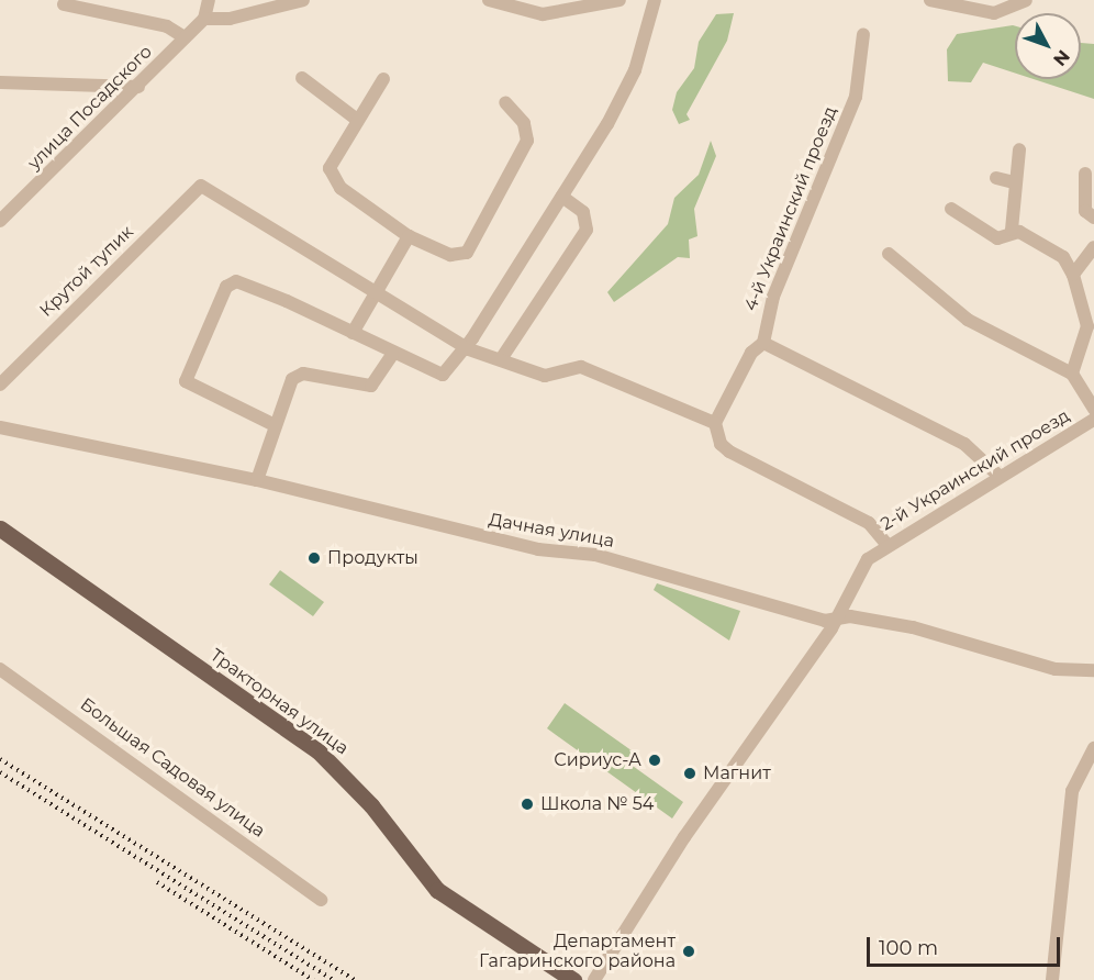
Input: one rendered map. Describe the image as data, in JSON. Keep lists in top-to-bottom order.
{
  "streets": {
    "main road": ["Тракторная улица"],
    "street": [
      "улица Посадского",
      "4-й Украинский проезд",
      "Крутой тупик",
      "2-й Украинский проезд",
      "Дачная улица",
      "Большая Садовая улица"
    ]
  },
  "crossings": [
    ["2-й Украинский проезд", "Дачная улица"]
  ],
  "places": [
    "Продукты",
    "Сириус-А",
    "Магнит",
    "Школа № 54",
    "Департамент Гагаринского района"
  ],
  "scale_bar": "100 m",
  "north": "bottom right"
}
